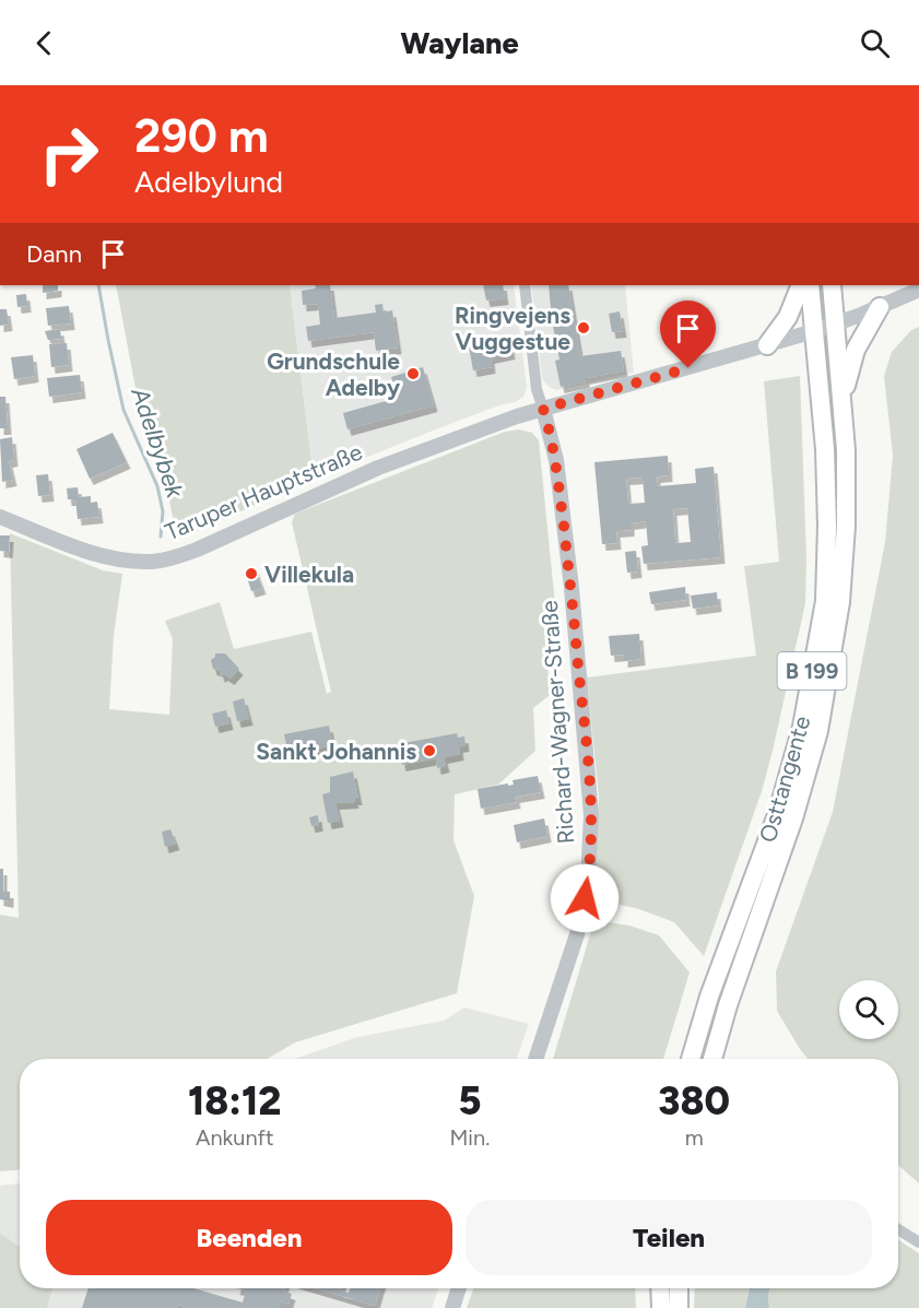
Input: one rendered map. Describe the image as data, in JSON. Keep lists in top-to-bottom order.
{
  "streets": {
    "main road": ["B 199", "Osttangente"],
    "street": ["Taruper Hauptstraße", "Richard-Wagner-Straße"]
  },
  "crossings": [
    ["Taruper Hauptstraße", "Richard-Wagner-Straße"],
    ["Taruper Hauptstraße", "Osttangente"]
  ],
  "water": ["Adelbybek"],
  "places": [
    "Ringvejens Vuggestue",
    "Grundschule Adelby",
    "Villekula",
    "Sankt Johannis"
  ],
  "page": {
    "header": "Waylane",
    "turn": ["290 m", "Adelbylund"],
    "then": "Dann",
    "eta": [
      "18:12",
      "Ankunft",
      "5",
      "Min.",
      "380",
      "m"
    ],
    "buttons": ["Beenden", "Teilen"]
  }
}
